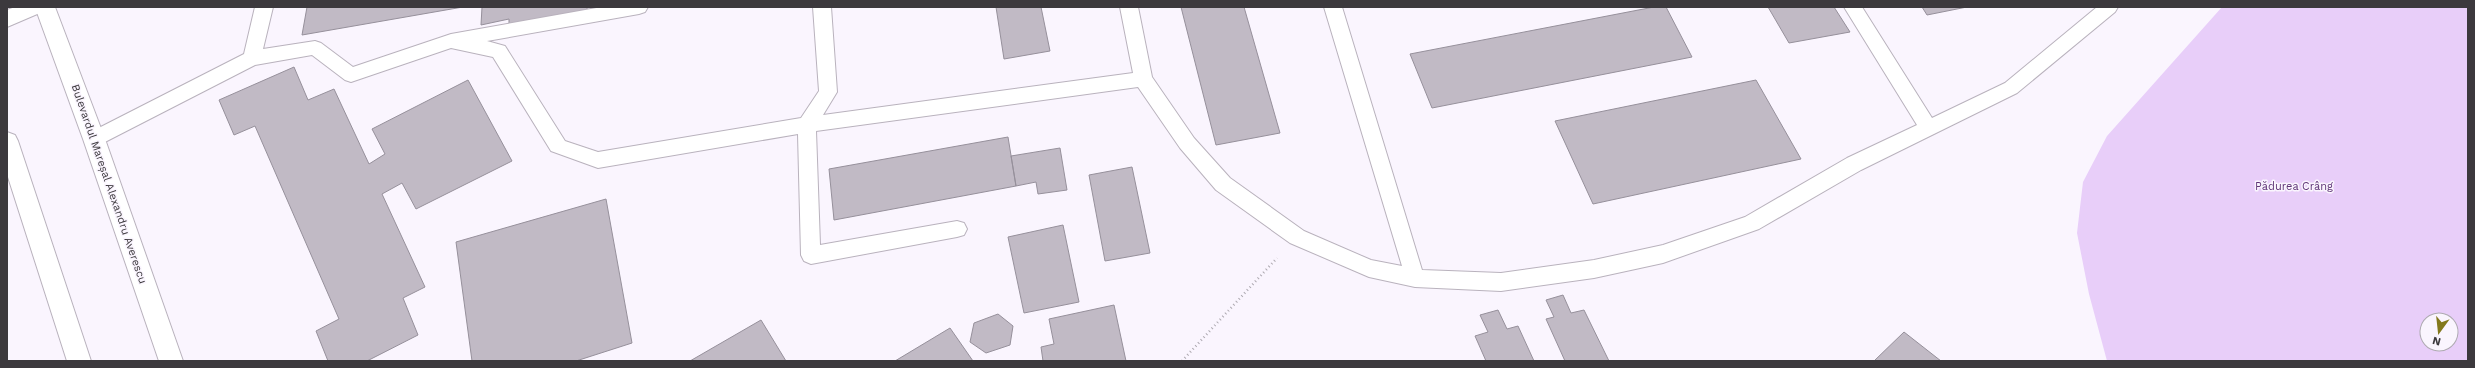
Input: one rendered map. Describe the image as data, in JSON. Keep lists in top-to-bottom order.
{
  "streets": {
    "main road": ["Bulevardul Mareșal Alexandru Averescu"]
  },
  "parks": ["Pădurea Crâng"],
  "north": "bottom"
}
